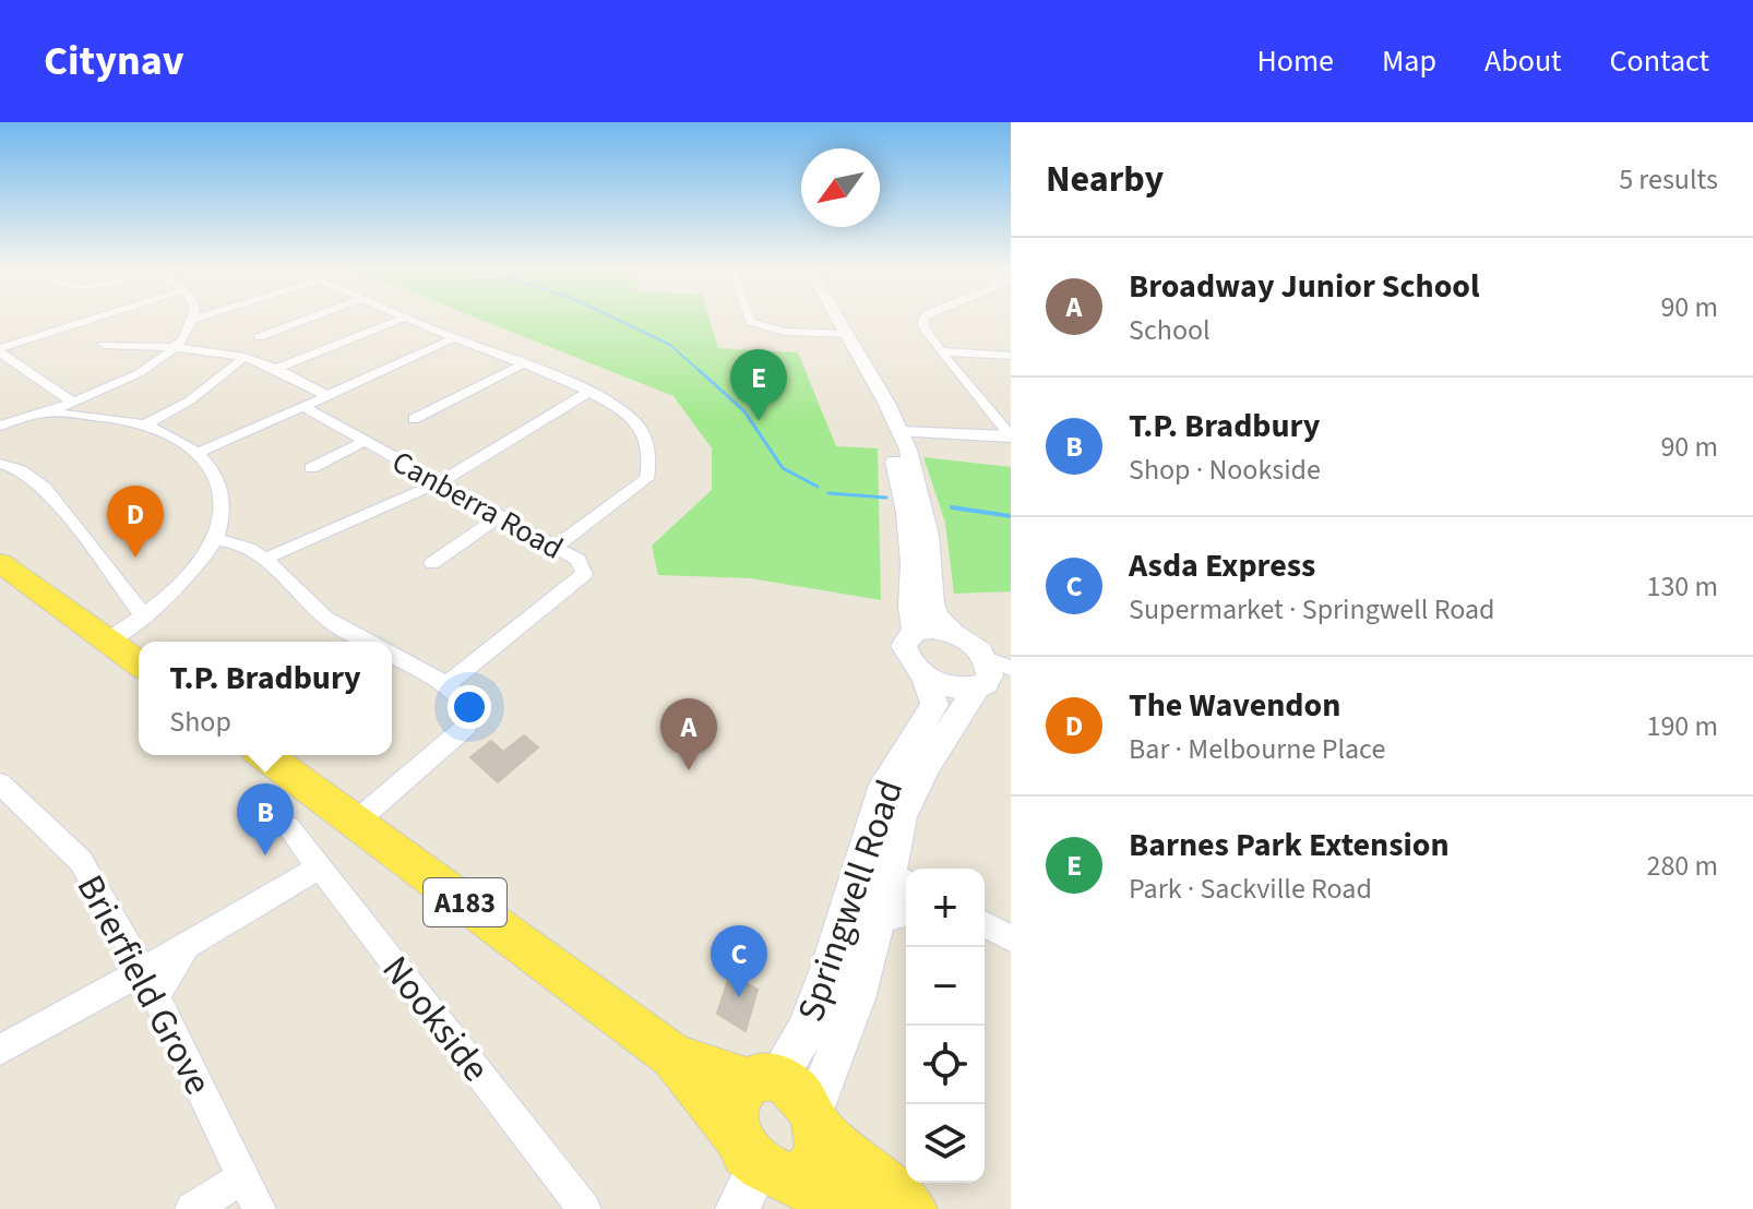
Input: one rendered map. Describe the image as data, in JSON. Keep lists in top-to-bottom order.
{
  "streets": {
    "main road": ["Springwell Road", "A183"],
    "street": ["Canberra Road", "Brierfield Grove", "Nookside"]
  },
  "crossings": [
    ["Springwell Road", "A183"]
  ],
  "north": "bottom left",
  "page": {
    "header": "Citynav",
    "nav": [
      "Home",
      "Map",
      "About",
      "Contact"
    ],
    "heading": ["Nearby", "5 results"],
    "list": [
      {
        "mark": "A",
        "name": "Broadway Junior School",
        "note": "School",
        "value": "90 m"
      },
      {
        "mark": "B",
        "name": "T.P. Bradbury",
        "note": "Shop · Nookside",
        "value": "90 m"
      },
      {
        "mark": "C",
        "name": "Asda Express",
        "note": "Supermarket · Springwell Road",
        "value": "130 m"
      },
      {
        "mark": "D",
        "name": "The Wavendon",
        "note": "Bar · Melbourne Place",
        "value": "190 m"
      },
      {
        "mark": "E",
        "name": "Barnes Park Extension",
        "note": "Park · Sackville Road",
        "value": "280 m"
      }
    ],
    "pins": [
      "E",
      "D",
      "A",
      "B",
      "C"
    ],
    "popup": ["T.P. Bradbury", "Shop"],
    "map_buttons": ["+", "−"]
  }
}
